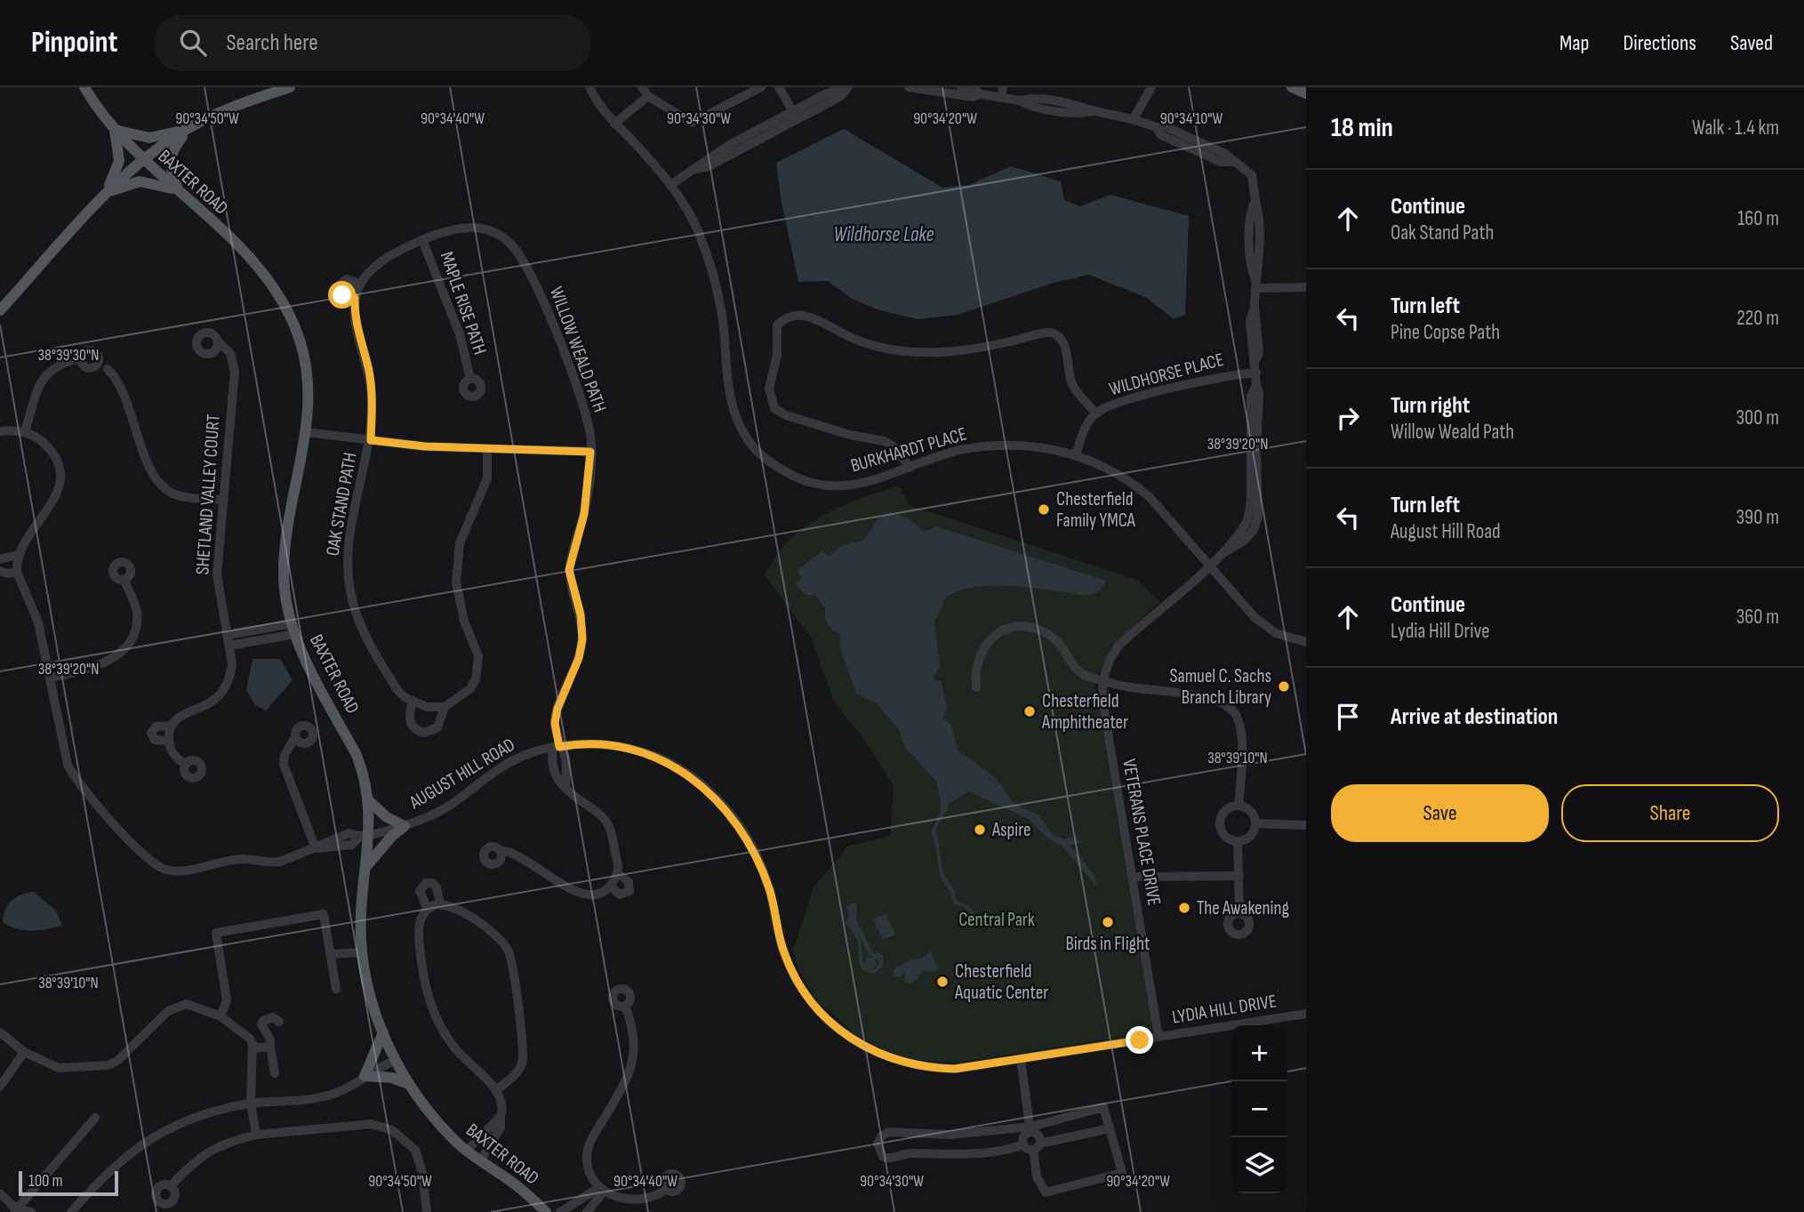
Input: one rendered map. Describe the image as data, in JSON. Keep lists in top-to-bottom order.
{
  "streets": {
    "main road": ["BAXTER ROAD"],
    "street": [
      "MAPLE RISE PATH",
      "WILLOW WEALD PATH",
      "WILDHORSE PLACE",
      "BURKHARDT PLACE",
      "SHETLAND VALLEY COURT",
      "OAK STAND PATH",
      "AUGUST HILL ROAD",
      "VETERANS PLACE DRIVE",
      "LYDIA HILL DRIVE"
    ]
  },
  "crossings": [
    ["BAXTER ROAD", "AUGUST HILL ROAD"],
    ["MAPLE RISE PATH", "WILLOW WEALD PATH"],
    ["MAPLE RISE PATH", "OAK STAND PATH"],
    ["WILLOW WEALD PATH", "OAK STAND PATH"],
    ["WILLOW WEALD PATH", "AUGUST HILL ROAD"],
    ["WILDHORSE PLACE", "BURKHARDT PLACE"],
    ["WILDHORSE PLACE", "VETERANS PLACE DRIVE"],
    ["BURKHARDT PLACE", "VETERANS PLACE DRIVE"],
    ["AUGUST HILL ROAD", "LYDIA HILL DRIVE"],
    ["VETERANS PLACE DRIVE", "LYDIA HILL DRIVE"]
  ],
  "water": ["Wildhorse Lake"],
  "parks": ["Central Park"],
  "places": [
    "Chesterfield Family YMCA",
    "Samuel C. Sachs Branch Library",
    "Chesterfield Amphitheater",
    "Aspire",
    "The Awakening",
    "Birds in Flight",
    "Chesterfield Aquatic Center"
  ],
  "scale_bar": "100 m",
  "page": {
    "header": "Pinpoint",
    "search": "Search here",
    "nav": ["Map", "Directions", "Saved"],
    "heading": ["18 min", "Walk · 1.4 km"],
    "list": [
      ["Continue", "Oak Stand Path", "160 m"],
      ["Turn left", "Pine Copse Path", "220 m"],
      ["Turn right", "Willow Weald Path", "300 m"],
      ["Turn left", "August Hill Road", "390 m"],
      ["Continue", "Lydia Hill Drive", "360 m"],
      "Arrive at destination"
    ],
    "buttons": ["Save", "Share"],
    "map_buttons": ["+", "−"],
    "scale": "100 m"
  },
  "coordinates": [
    "90°34'50\"W",
    "90°34'40\"W",
    "90°34'30\"W",
    "90°34'20\"W",
    "90°34'10\"W",
    "38°39'30\"N",
    "38°39'20\"N",
    "38°39'10\"N"
  ]
}
